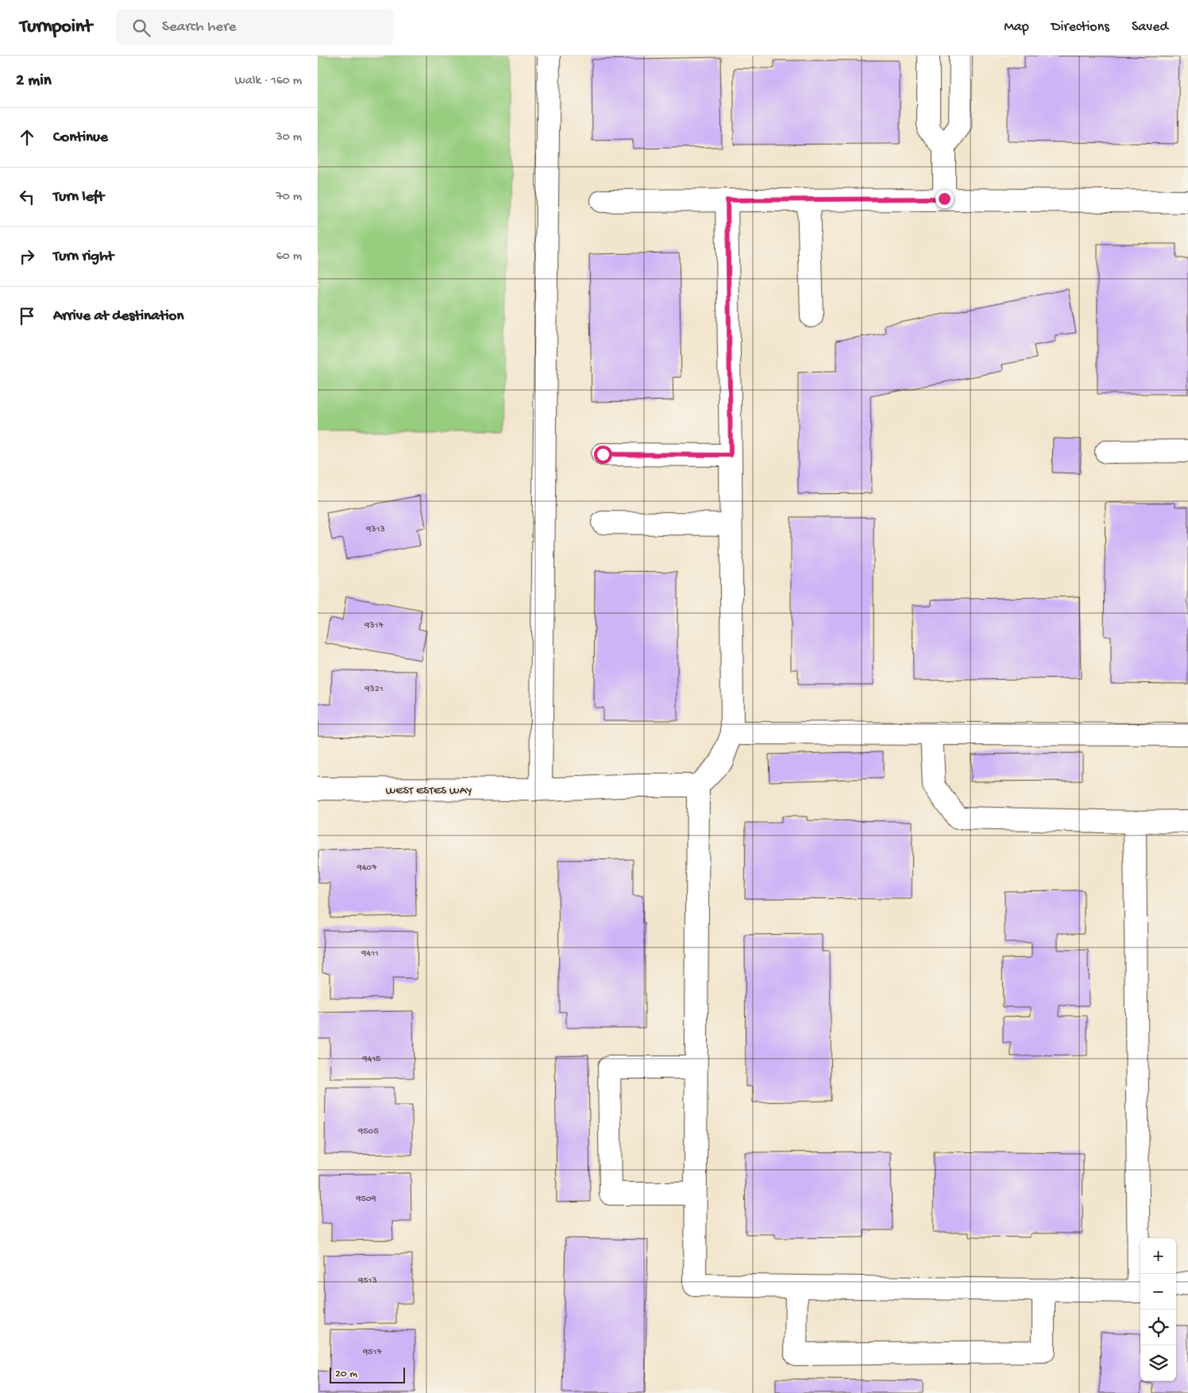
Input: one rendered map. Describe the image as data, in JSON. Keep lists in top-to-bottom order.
{
  "streets": {
    "street": ["WEST ESTES WAY"]
  },
  "house_numbers": [
    "9313",
    "9317",
    "9321",
    "9407",
    "9411",
    "9415",
    "9505",
    "9509",
    "9513",
    "9517"
  ],
  "scale_bar": "20 m",
  "page": {
    "header": "Turnpoint",
    "search": "Search here",
    "nav": ["Map", "Directions", "Saved"],
    "heading": ["2 min", "Walk · 160 m"],
    "list": [
      ["Continue", "30 m"],
      ["Turn left", "70 m"],
      ["Turn right", "60 m"],
      "Arrive at destination"
    ],
    "map_buttons": ["+", "−"],
    "scale": "20 m"
  }
}
